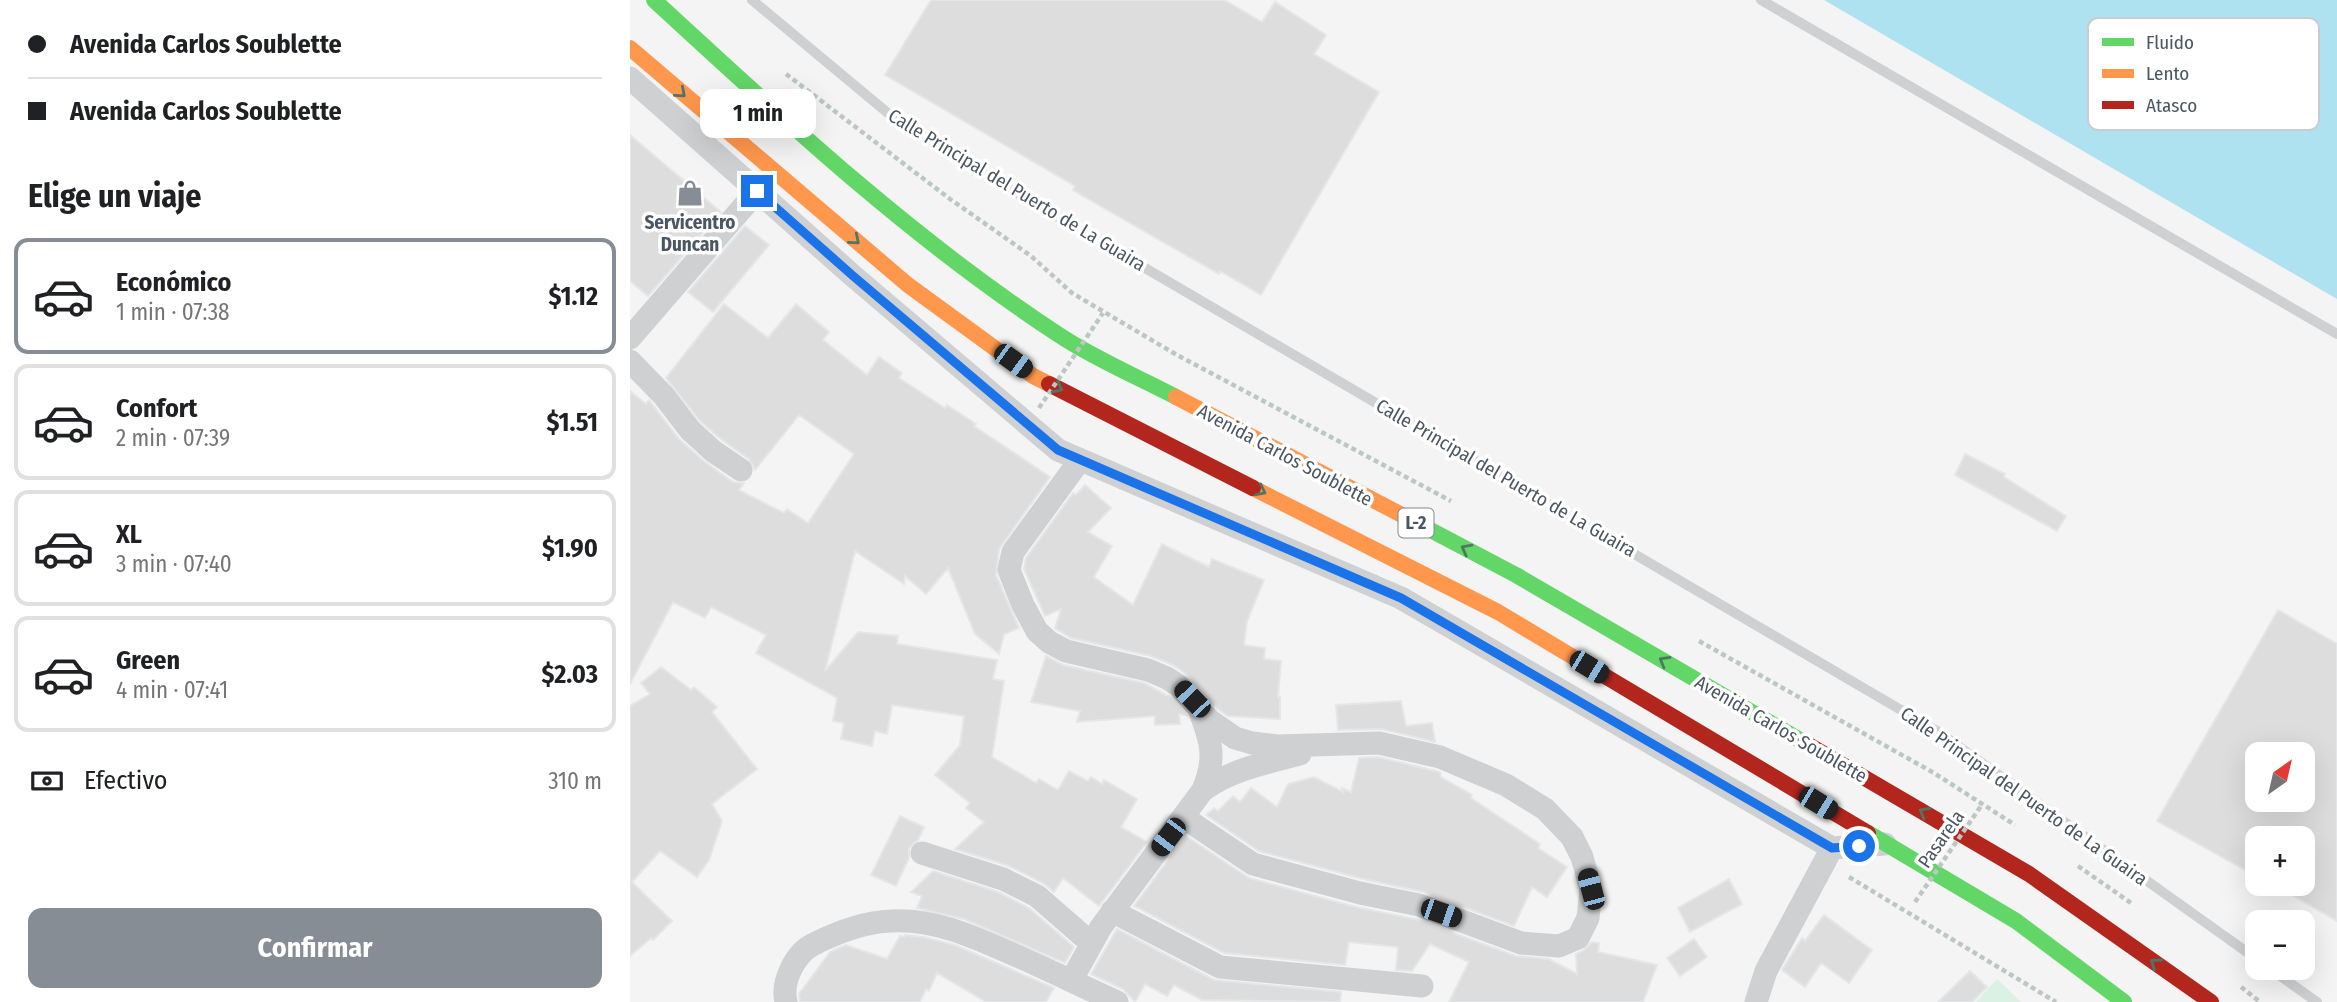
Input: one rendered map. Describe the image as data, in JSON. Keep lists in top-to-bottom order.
{
  "streets": {
    "main road": ["Avenida Carlos Soublette", "L-2"],
    "lane": ["Calle Principal del Puerto de La Guaira"],
    "path": ["Pasarela"]
  },
  "places": {
    "shop": ["Servicentro Duncan"]
  },
  "legend": ["Fluido", "Lento", "Atasco"],
  "north": "top right",
  "page": {
    "banner": ["Avenida Carlos Soublette", "Avenida Carlos Soublette"],
    "bubble": "1 min",
    "heading": "Elige un viaje",
    "list": [
      {
        "name": "Económico",
        "note": "1 min · 07:38",
        "value": "$1.12"
      },
      {
        "name": "Confort",
        "note": "2 min · 07:39",
        "value": "$1.51"
      },
      {
        "name": "XL",
        "note": "3 min · 07:40",
        "value": "$1.90"
      },
      {
        "name": "Green",
        "note": "4 min · 07:41",
        "value": "$2.03"
      }
    ],
    "pay": ["Efectivo", "310 m"],
    "map_buttons": ["+", "−"],
    "buttons": "Confirmar"
  }
}
